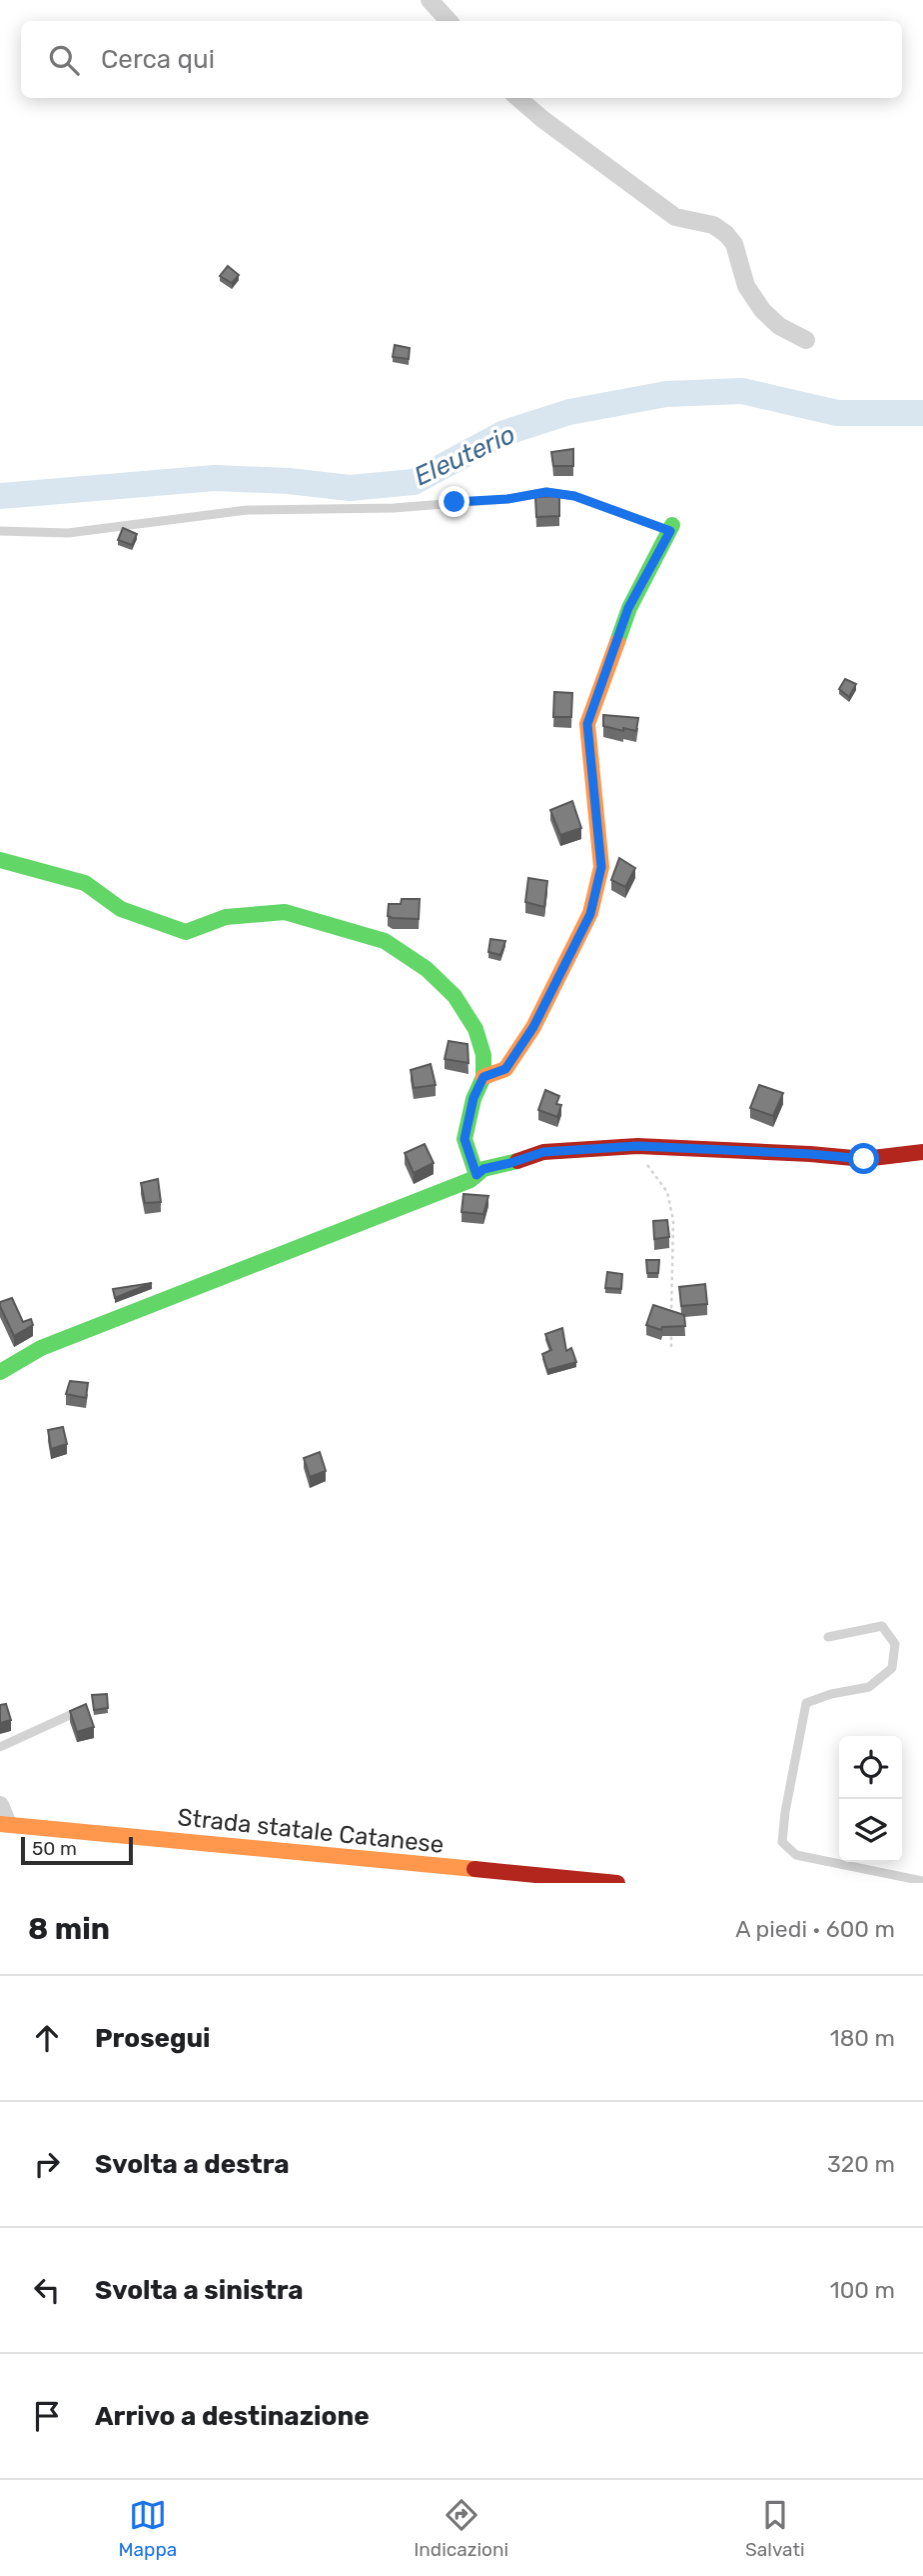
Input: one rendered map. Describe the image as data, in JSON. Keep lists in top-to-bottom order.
{
  "streets": {
    "street": ["Strada statale Catanese"]
  },
  "water": ["Eleuterio"],
  "scale_bar": "50 m",
  "page": {
    "search": "Cerca qui",
    "scale": "50 m",
    "heading": ["8 min", "A piedi · 600 m"],
    "list": [
      ["Prosegui", "180 m"],
      ["Svolta a destra", "320 m"],
      ["Svolta a sinistra", "100 m"],
      "Arrivo a destinazione"
    ],
    "nav": ["Mappa", "Indicazioni", "Salvati"]
  }
}
